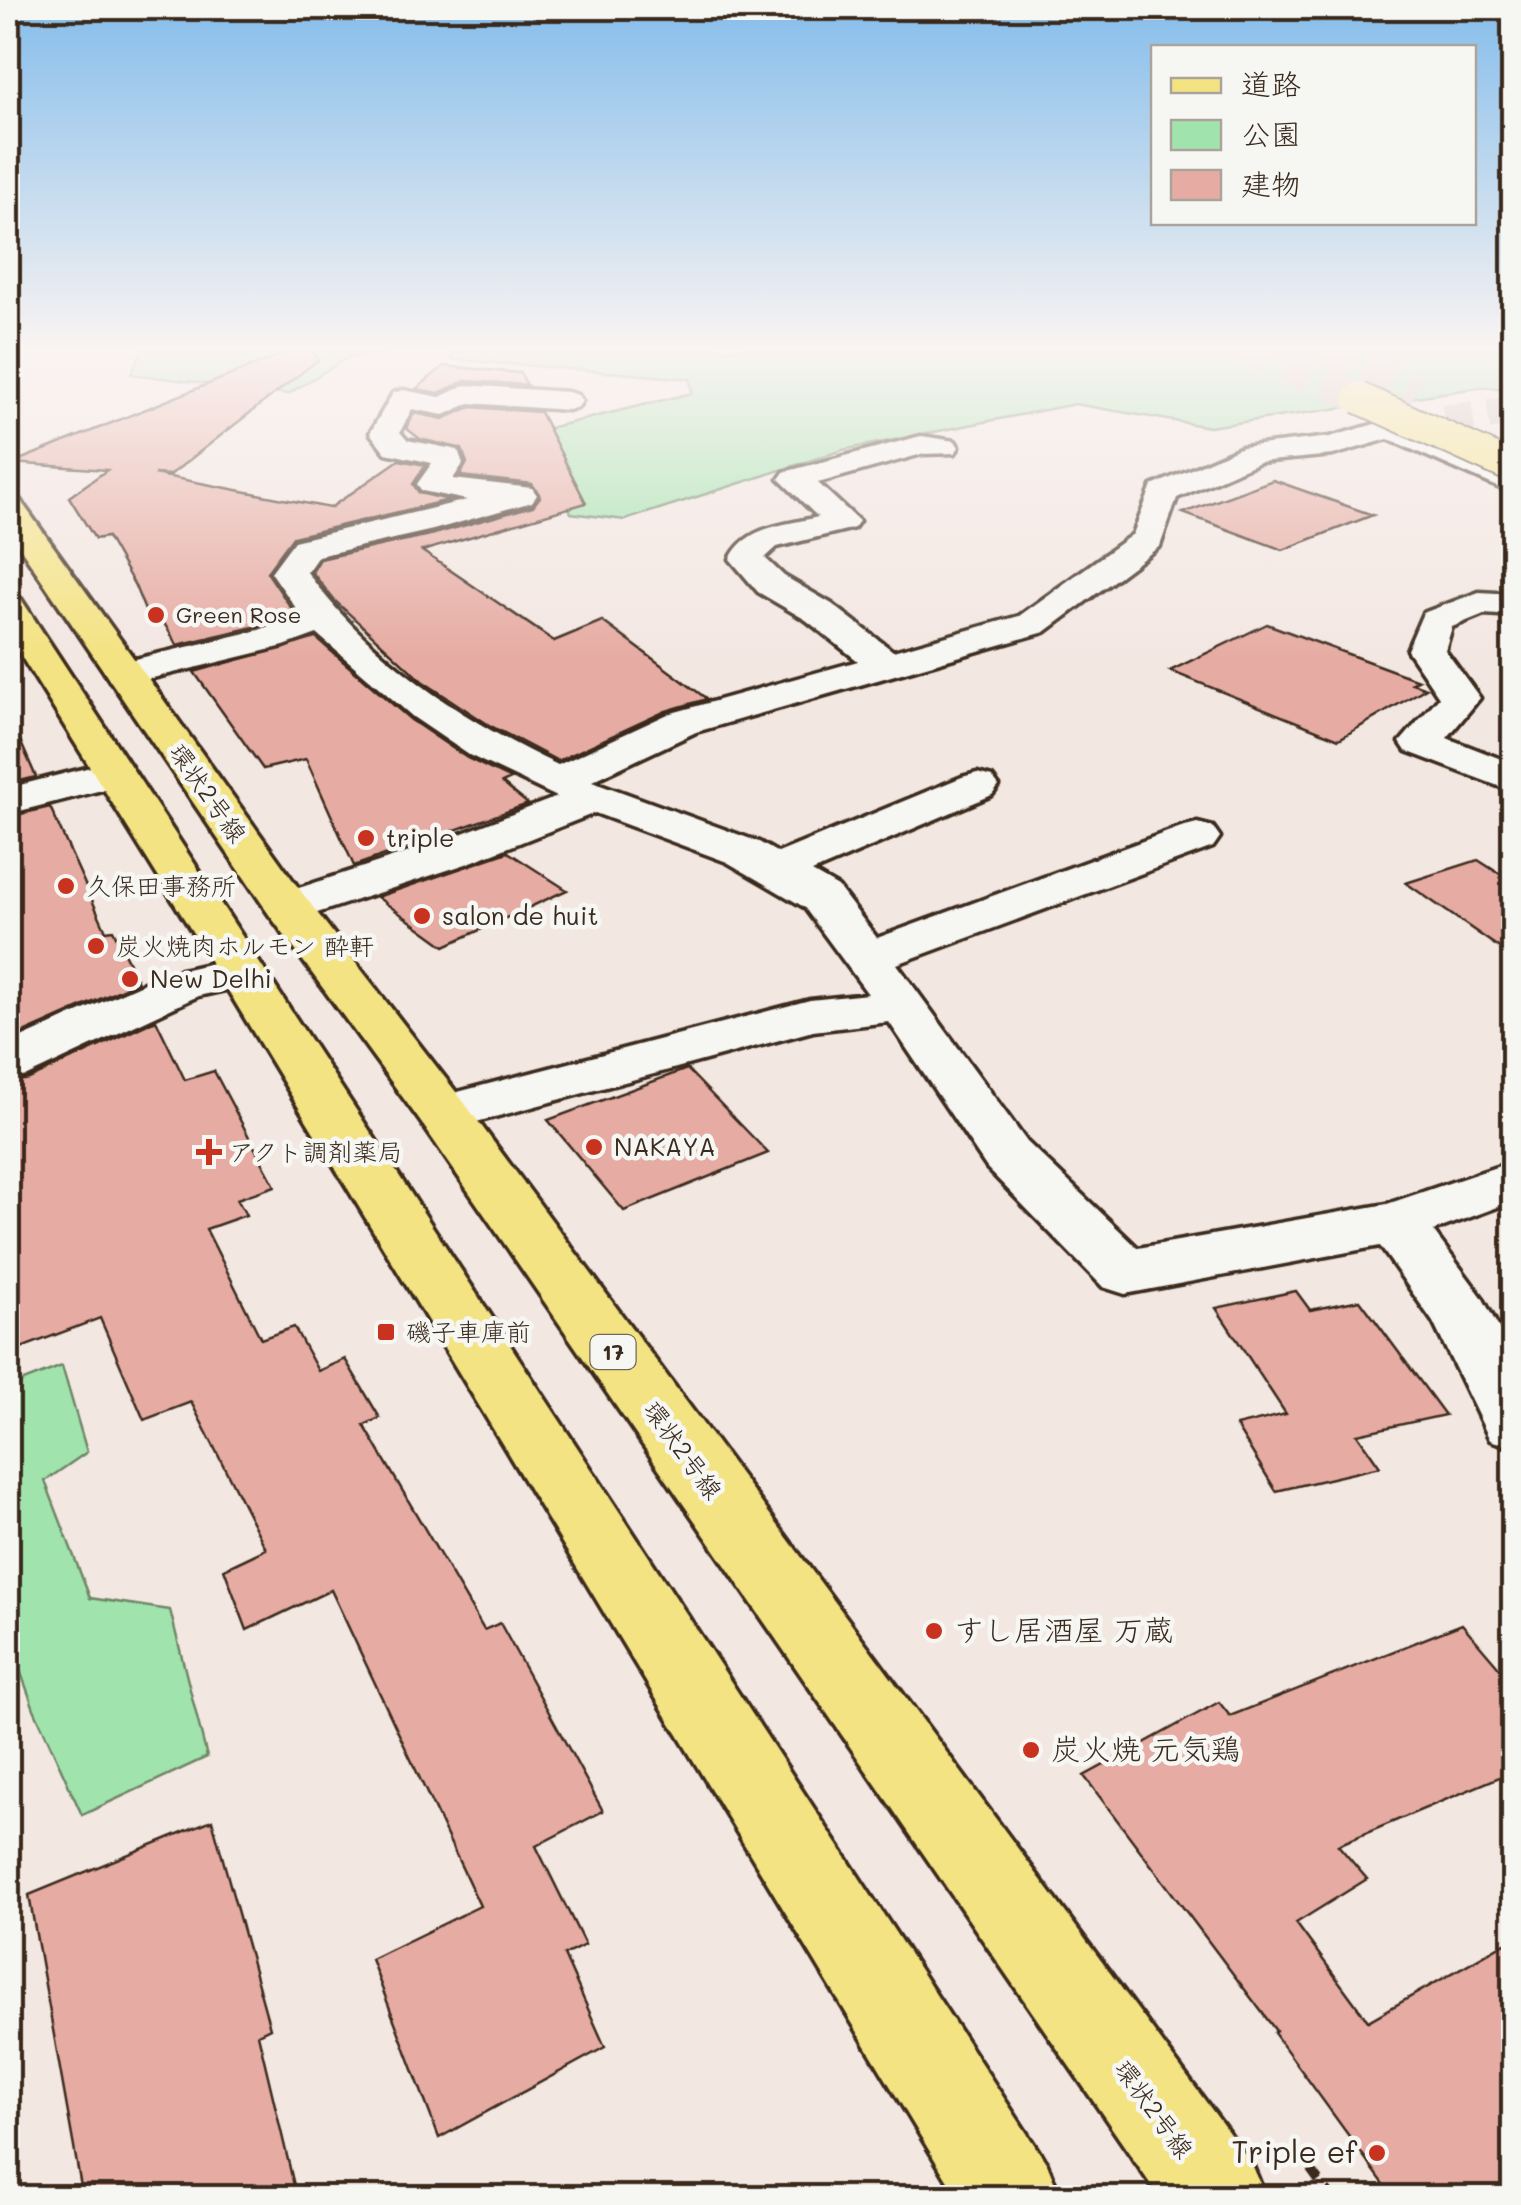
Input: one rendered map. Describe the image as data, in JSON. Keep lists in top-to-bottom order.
{
  "streets": {
    "main road": ["環状2号線", "17"]
  },
  "places": {
    "other": [
      "Green Rose",
      "triple",
      "久保田事務所",
      "salon de huit",
      "炭火焼肉ホルモン 酔軒",
      "New Delhi",
      "NAKAYA",
      "すし居酒屋 万蔵",
      "炭火焼 元気鶏",
      "Triple ef"
    ],
    "health": ["アクト調剤薬局"],
    "transit": ["磯子車庫前"]
  },
  "legend": ["道路", "公園", "建物"]
}
